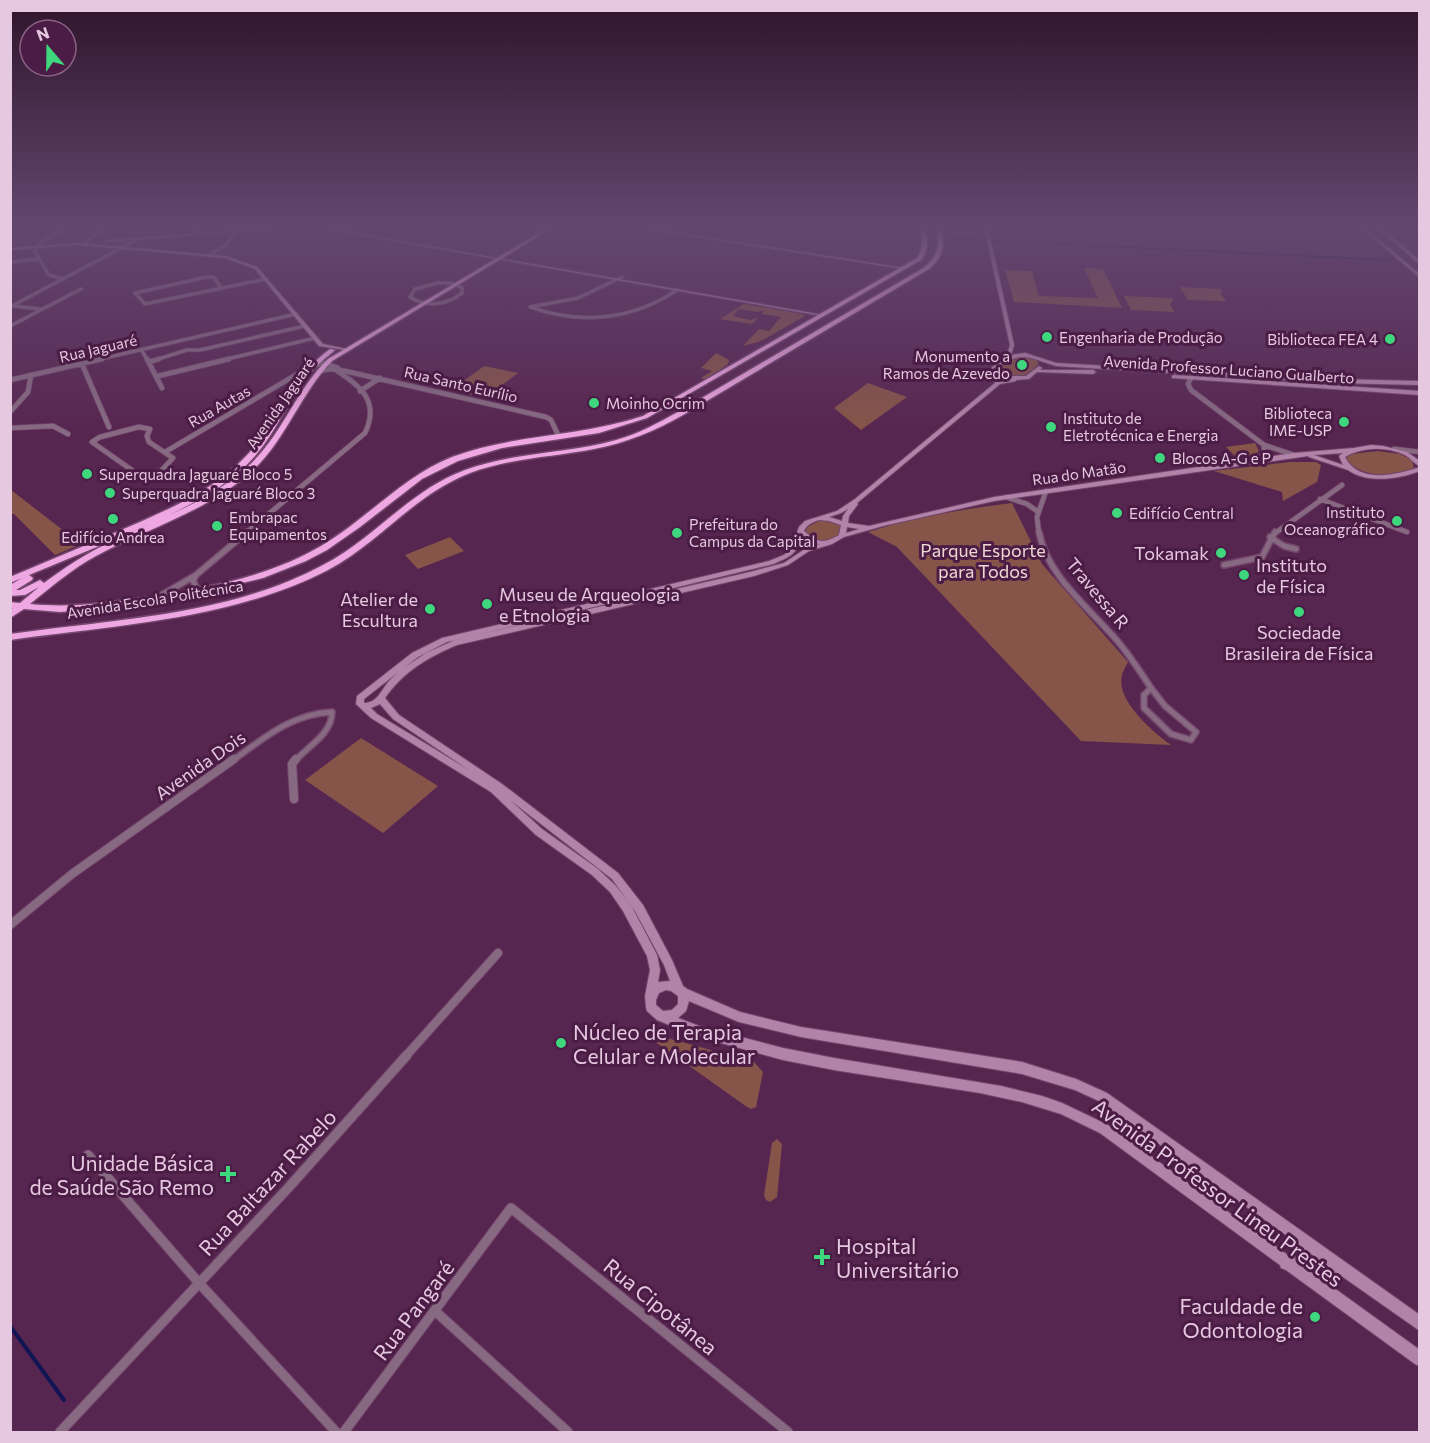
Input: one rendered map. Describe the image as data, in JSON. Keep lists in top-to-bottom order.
{
  "streets": {
    "highway": ["Avenida Jaguaré", "Avenida Escola Politécnica"],
    "street": [
      "Rua Jaguaré",
      "Avenida Professor Luciano Gualberto",
      "Rua Santo Eurílio",
      "Rua Autas",
      "Rua do Matão",
      "Travessa R",
      "Avenida Dois",
      "Rua Baltazar Rabelo",
      "Avenida Professor Lineu Prestes",
      "Rua Cipotânea",
      "Rua Pangaré"
    ]
  },
  "crossings": [
    ["Rua Santo Eurílio", "Avenida Jaguaré"],
    ["Rua Santo Eurílio", "Avenida Escola Politécnica"],
    ["Avenida Jaguaré", "Rua Autas"],
    ["Avenida Jaguaré", "Avenida Escola Politécnica"],
    ["Rua Cipotânea", "Rua Pangaré"]
  ],
  "parks": ["Parque Esporte para Todos"],
  "places": {
    "other": [
      "Engenharia de Produção",
      "Biblioteca FEA 4",
      "Monumento a Ramos de Azevedo",
      "Moinho Ocrim",
      "Biblioteca IME-USP",
      "Instituto de Eletrotécnica e Energia",
      "Blocos A-G e P",
      "Superquadra Jaguaré Bloco 5",
      "Superquadra Jaguaré Bloco 3",
      "Edifício Central",
      "Edifício Andrea",
      "Instituto Oceanográfico",
      "Embrapac Equipamentos",
      "Prefeitura do Campus da Capital",
      "Tokamak",
      "Instituto de Física",
      "Museu de Arqueologia e Etnologia",
      "Atelier de Escultura",
      "Sociedade Brasileira de Física",
      "Núcleo de Terapia Celular e Molecular",
      "Faculdade de Odontologia"
    ],
    "health": ["Unidade Básica de Saúde São Remo", "Hospital Universitário"]
  },
  "north": "top"
}
